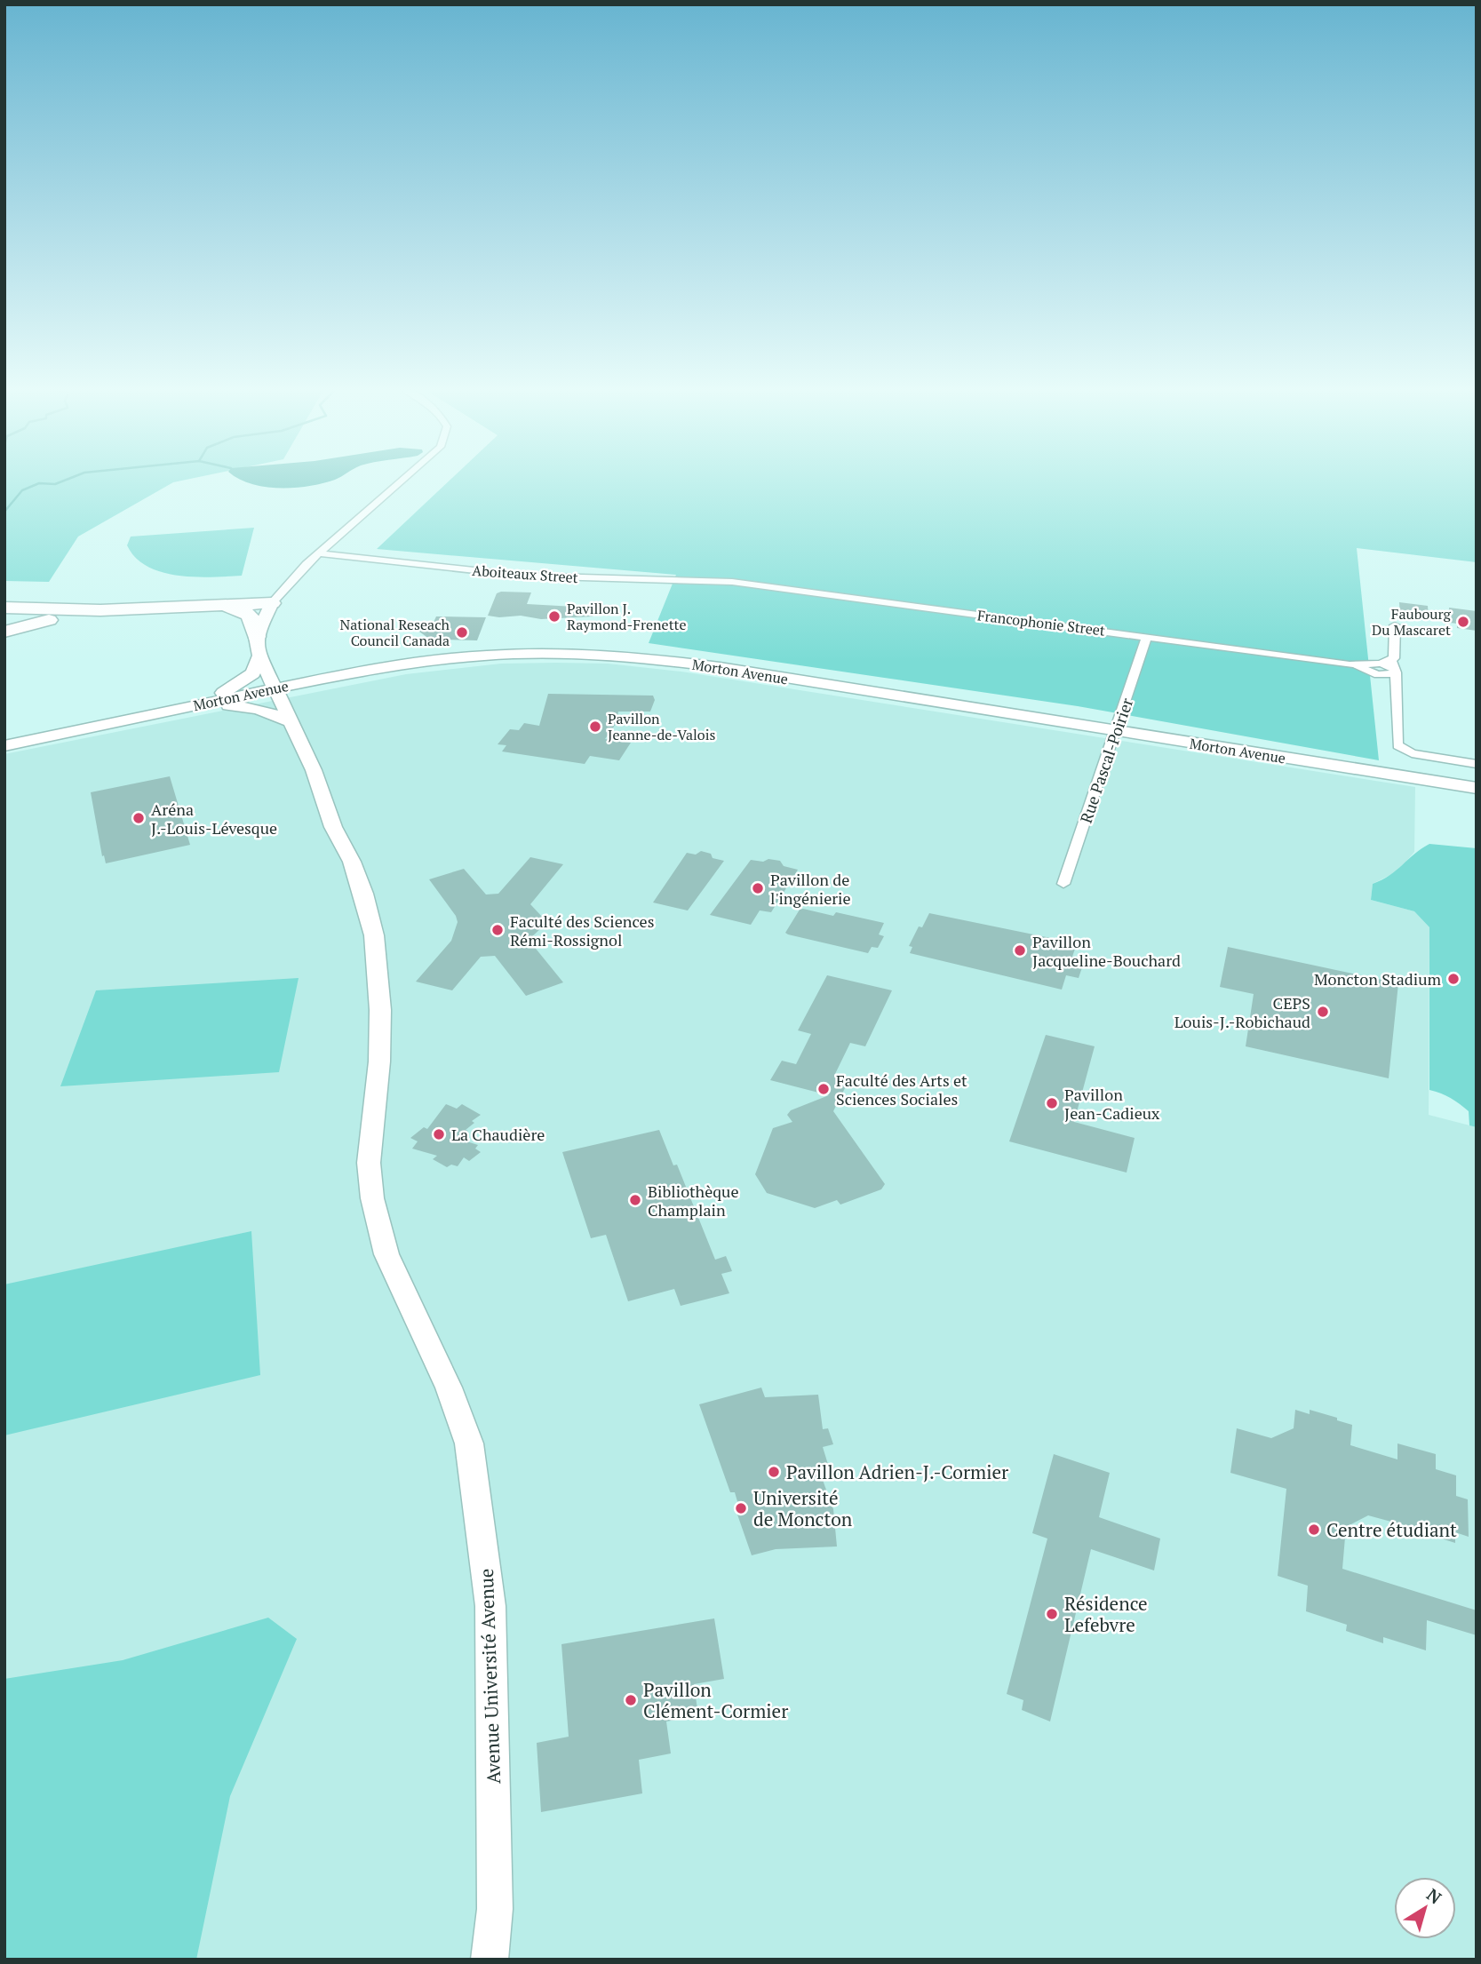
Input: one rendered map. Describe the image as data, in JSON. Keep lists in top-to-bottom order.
{
  "streets": {
    "street": [
      "Aboiteaux Street",
      "Francophonie Street",
      "Morton Avenue",
      "Rue Pascal-Poirier",
      "Avenue Université Avenue"
    ]
  },
  "crossings": [
    ["Aboiteaux Street", "Francophonie Street"],
    ["Francophonie Street", "Rue Pascal-Poirier"],
    ["Morton Avenue", "Rue Pascal-Poirier"],
    ["Morton Avenue", "Avenue Université Avenue"]
  ],
  "places": [
    "Pavillon J. Raymond-Frenette",
    "Faubourg Du Mascaret",
    "National Reseach Council Canada",
    "Pavillon Jeanne-de-Valois",
    "Aréna J.-Louis-Lévesque",
    "Pavillon de l'ingénierie",
    "Faculté des Sciences Rémi-Rossignol",
    "Pavillon Jacqueline-Bouchard",
    "Moncton Stadium",
    "CEPS Louis-J.-Robichaud",
    "Faculté des Arts et Sciences Sociales",
    "Pavillon Jean-Cadieux",
    "La Chaudière",
    "Bibliothèque Champlain",
    "Pavillon Adrien-J.-Cormier",
    "Université de Moncton",
    "Centre étudiant",
    "Résidence Lefebvre",
    "Pavillon Clément-Cormier"
  ],
  "north": "top right"
}
